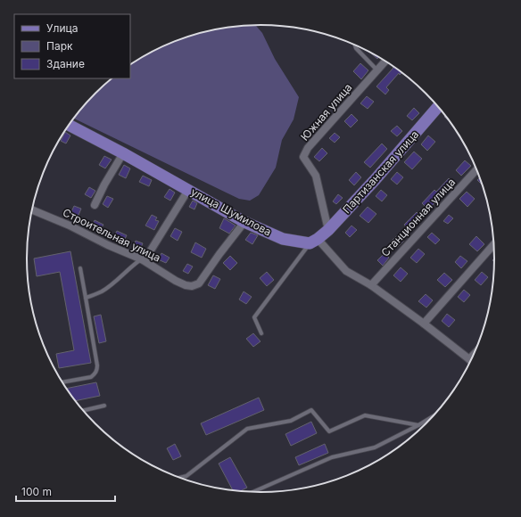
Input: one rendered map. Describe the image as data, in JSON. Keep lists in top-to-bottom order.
{
  "streets": {
    "main road": ["Партизанская улица", "улица Шумилова"],
    "street": ["Южная улица", "Станционная улица", "Строительная улица"]
  },
  "crossings": [
    ["Южная улица", "Партизанская улица"],
    ["Партизанская улица", "улица Шумилова"],
    ["улица Шумилова", "Строительная улица"]
  ],
  "legend": ["Улица", "Парк", "Здание"],
  "scale_bar": "100 m"
}
